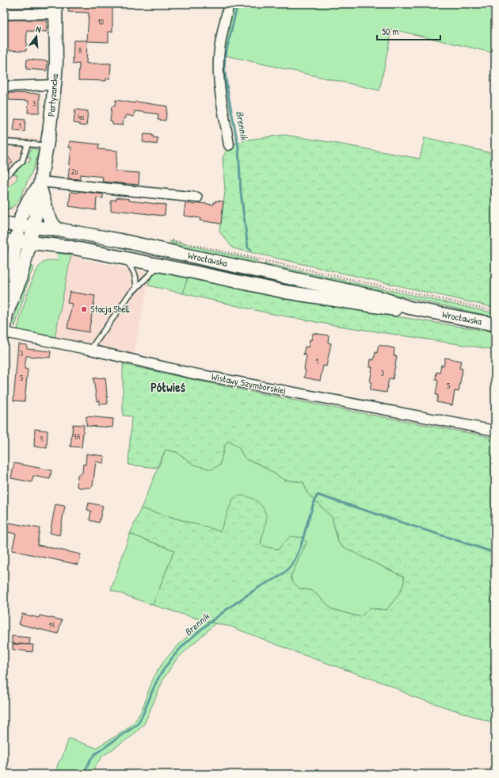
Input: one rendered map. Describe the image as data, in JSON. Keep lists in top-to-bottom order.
{
  "streets": {
    "main road": ["Partyzancka", "Wrocławska"],
    "street": ["Wisławy Szymborskiej"]
  },
  "crossings": [
    ["Partyzancka", "Wrocławska"]
  ],
  "districts": ["Półwieś"],
  "water": ["Brennik"],
  "places": ["Stacja Shell"],
  "house_numbers": [
    "10",
    "8",
    "3",
    "4a",
    "1",
    "2a",
    "3",
    "1",
    "3",
    "5",
    "5",
    "9A",
    "9",
    "19"
  ],
  "scale_bar": "50 m",
  "north": "top"
}
